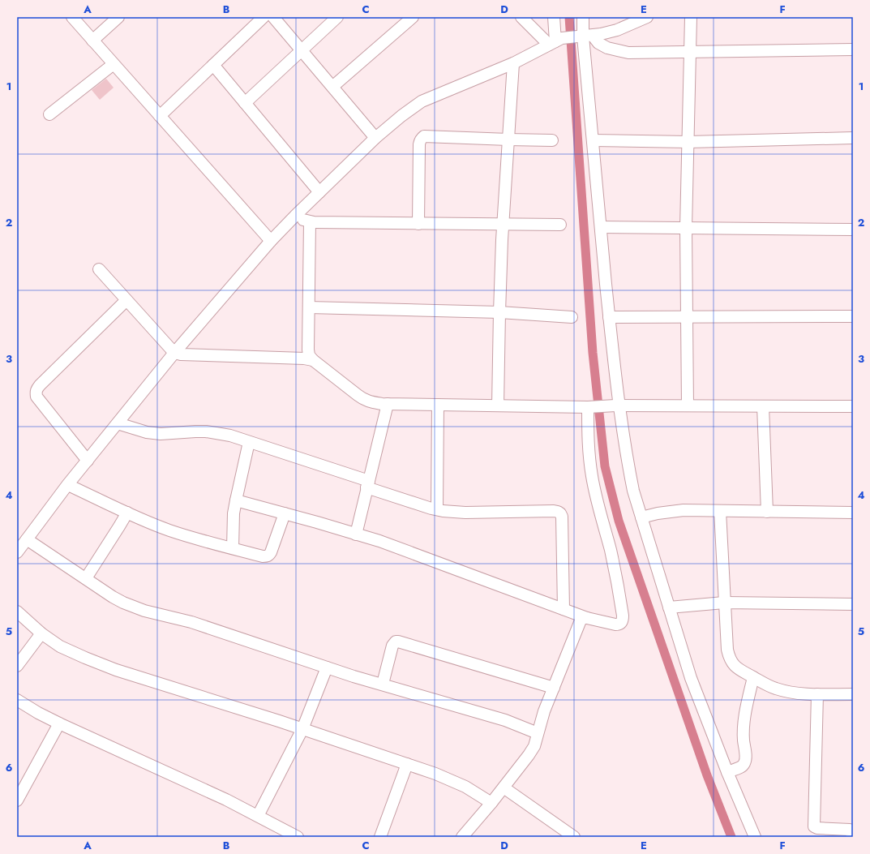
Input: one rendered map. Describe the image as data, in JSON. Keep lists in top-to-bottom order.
{
  "grid": {
    "columns": [
      "A",
      "B",
      "C",
      "D",
      "E",
      "F"
    ],
    "rows": [
      "1",
      "2",
      "3",
      "4",
      "5",
      "6"
    ]
  }
}
